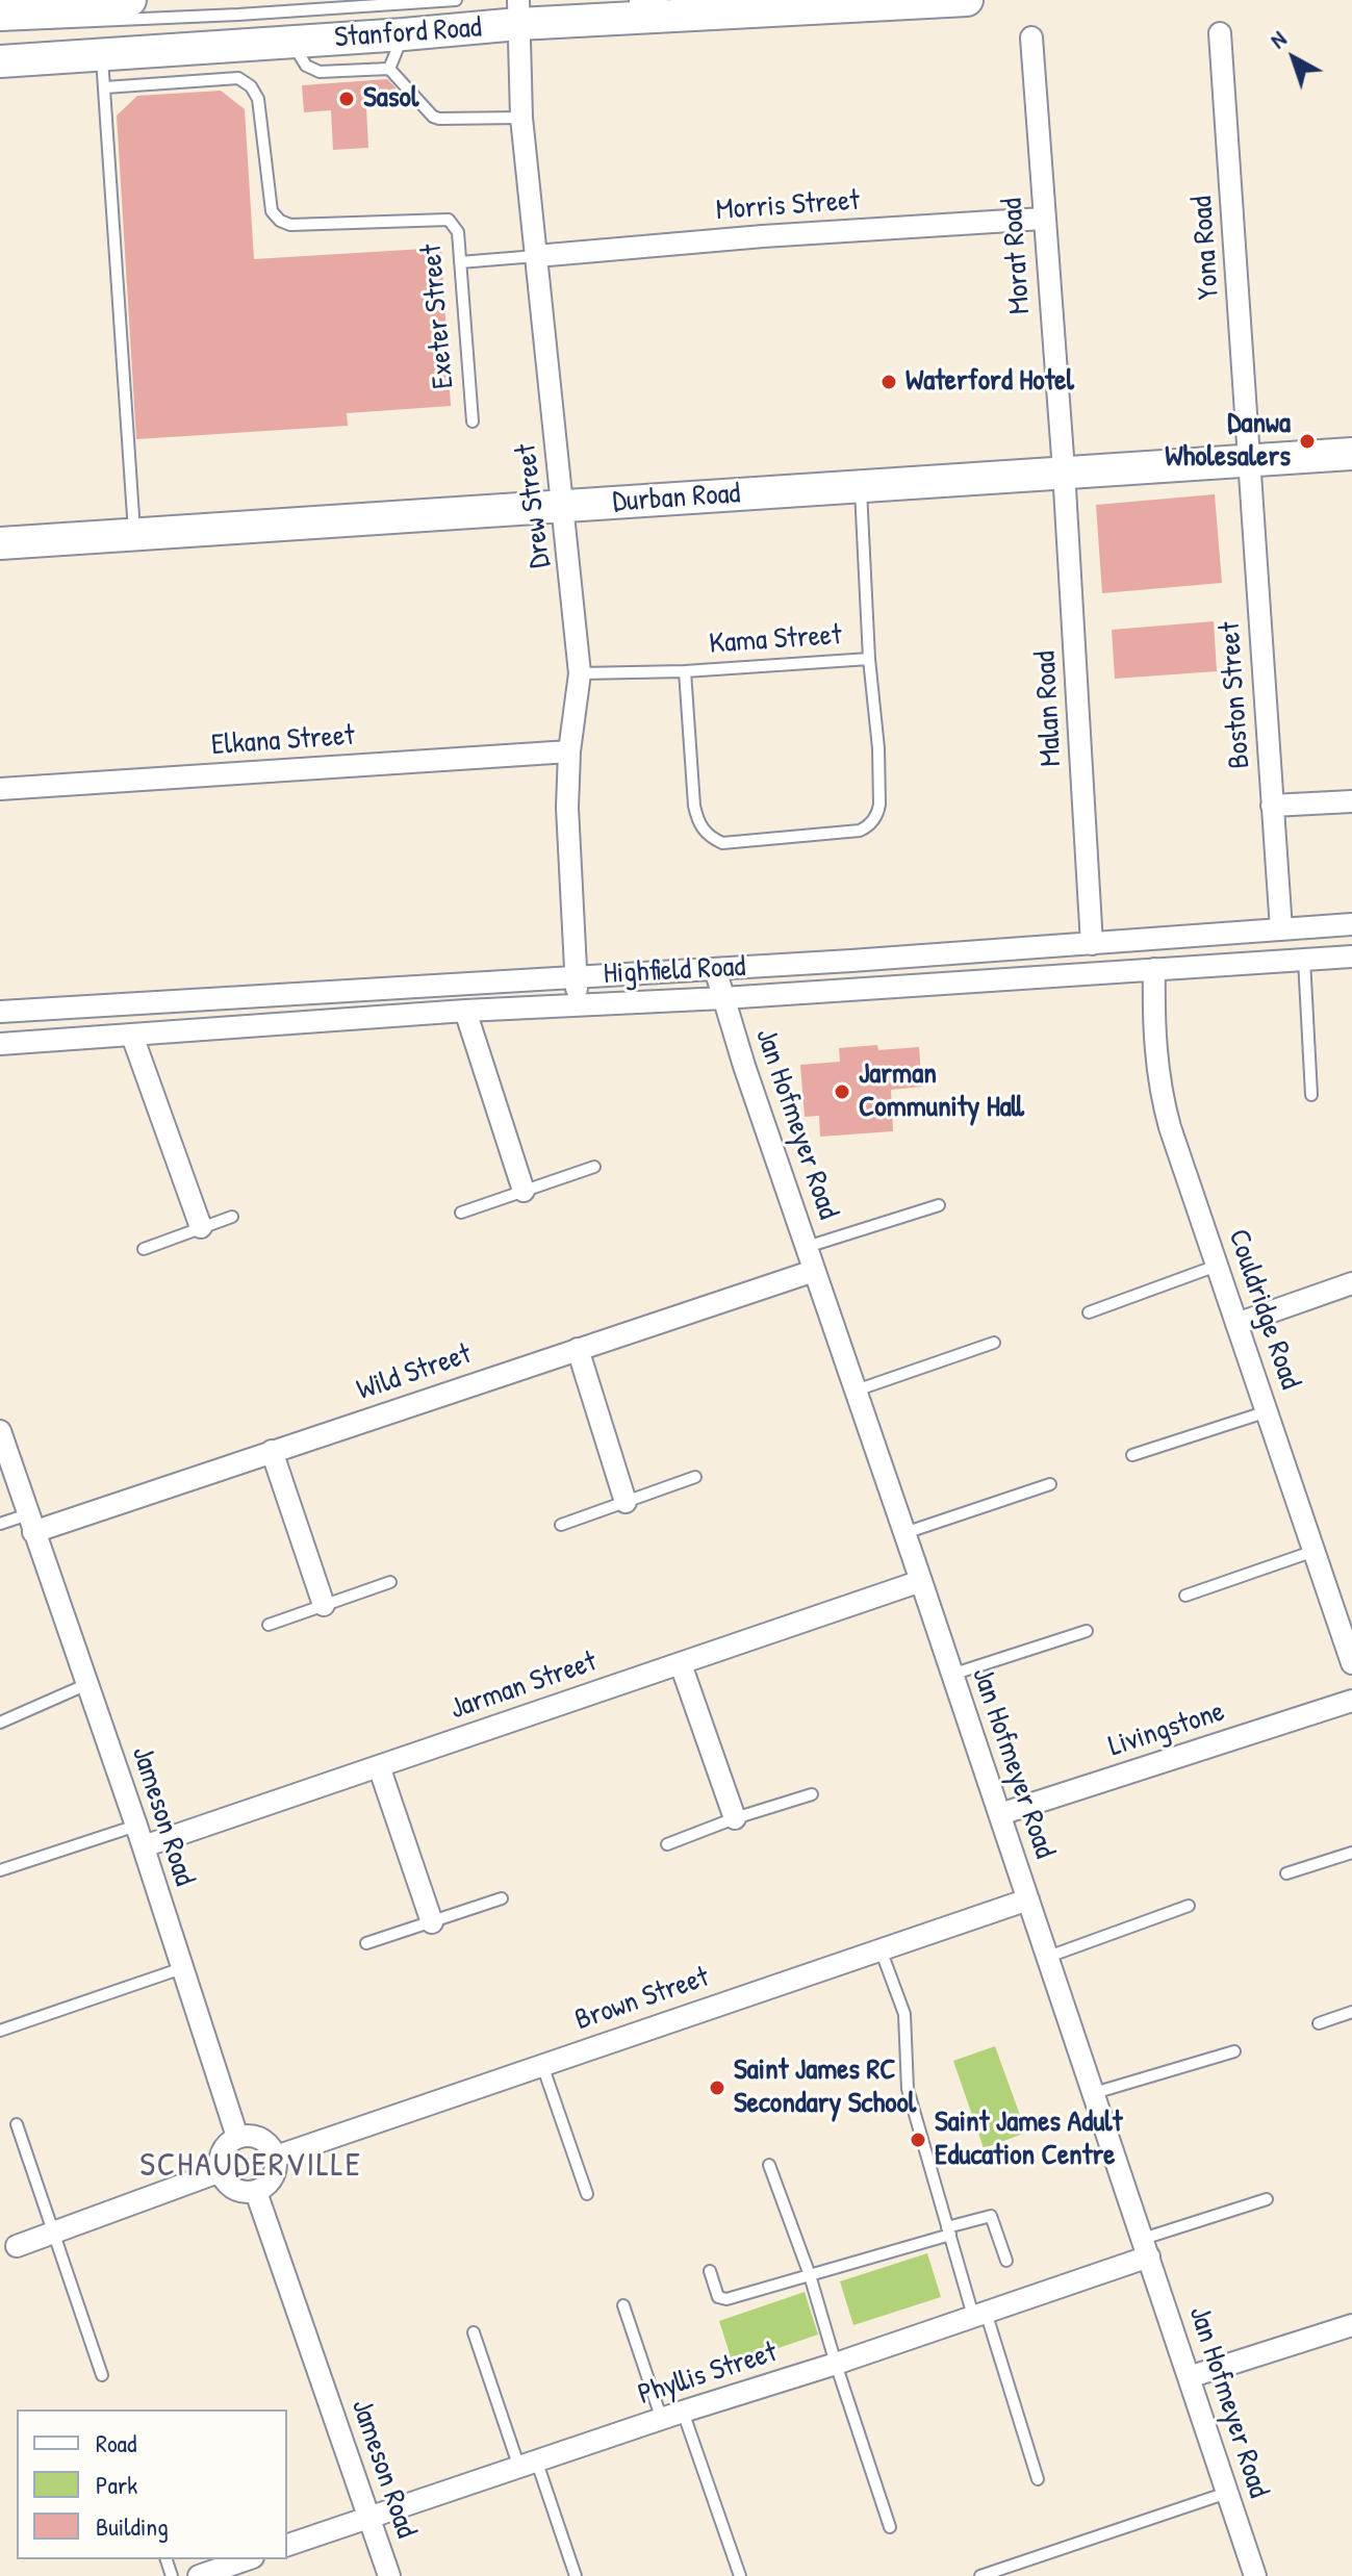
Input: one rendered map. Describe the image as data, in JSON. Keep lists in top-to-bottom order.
{
  "streets": {
    "street": [
      "Stanford Road",
      "Morris Street",
      "Yona Road",
      "Morat Road",
      "Durban Road",
      "Drew Street",
      "Boston Street",
      "Malan Road",
      "Elkana Street",
      "Highfield Road",
      "Jan Hofmeyer Road",
      "Couldridge Road",
      "Wild Street",
      "Jarman Street",
      "Livingstone",
      "Jameson Road",
      "Brown Street",
      "Phyllis Street"
    ],
    "lane": ["Exeter Street", "Kama Street"]
  },
  "crossings": [
    ["Stanford Road", "Drew Street"],
    ["Morris Street", "Morat Road"],
    ["Morris Street", "Drew Street"],
    ["Yona Road", "Durban Road"],
    ["Yona Road", "Boston Street"],
    ["Morat Road", "Durban Road"],
    ["Morat Road", "Malan Road"],
    ["Durban Road", "Drew Street"],
    ["Durban Road", "Kama Street"],
    ["Durban Road", "Boston Street"],
    ["Durban Road", "Malan Road"],
    ["Drew Street", "Kama Street"],
    ["Drew Street", "Elkana Street"],
    ["Drew Street", "Highfield Road"],
    ["Boston Street", "Highfield Road"],
    ["Malan Road", "Highfield Road"],
    ["Highfield Road", "Jan Hofmeyer Road"],
    ["Highfield Road", "Couldridge Road"],
    ["Jan Hofmeyer Road", "Wild Street"],
    ["Jan Hofmeyer Road", "Jarman Street"],
    ["Jan Hofmeyer Road", "Livingstone"],
    ["Jan Hofmeyer Road", "Brown Street"],
    ["Jan Hofmeyer Road", "Phyllis Street"],
    ["Wild Street", "Jameson Road"],
    ["Jarman Street", "Jameson Road"],
    ["Jameson Road", "Brown Street"],
    ["Jameson Road", "Phyllis Street"]
  ],
  "districts": ["SCHAUDERVILLE"],
  "places": [
    "Sasol",
    "Waterford Hotel",
    "Danwa Wholesalers",
    "Jarman Community Hall",
    "Saint James RC Secondary School",
    "Saint James Adult Education Centre"
  ],
  "legend": ["Road", "Park", "Building"],
  "north": "top left"
}
